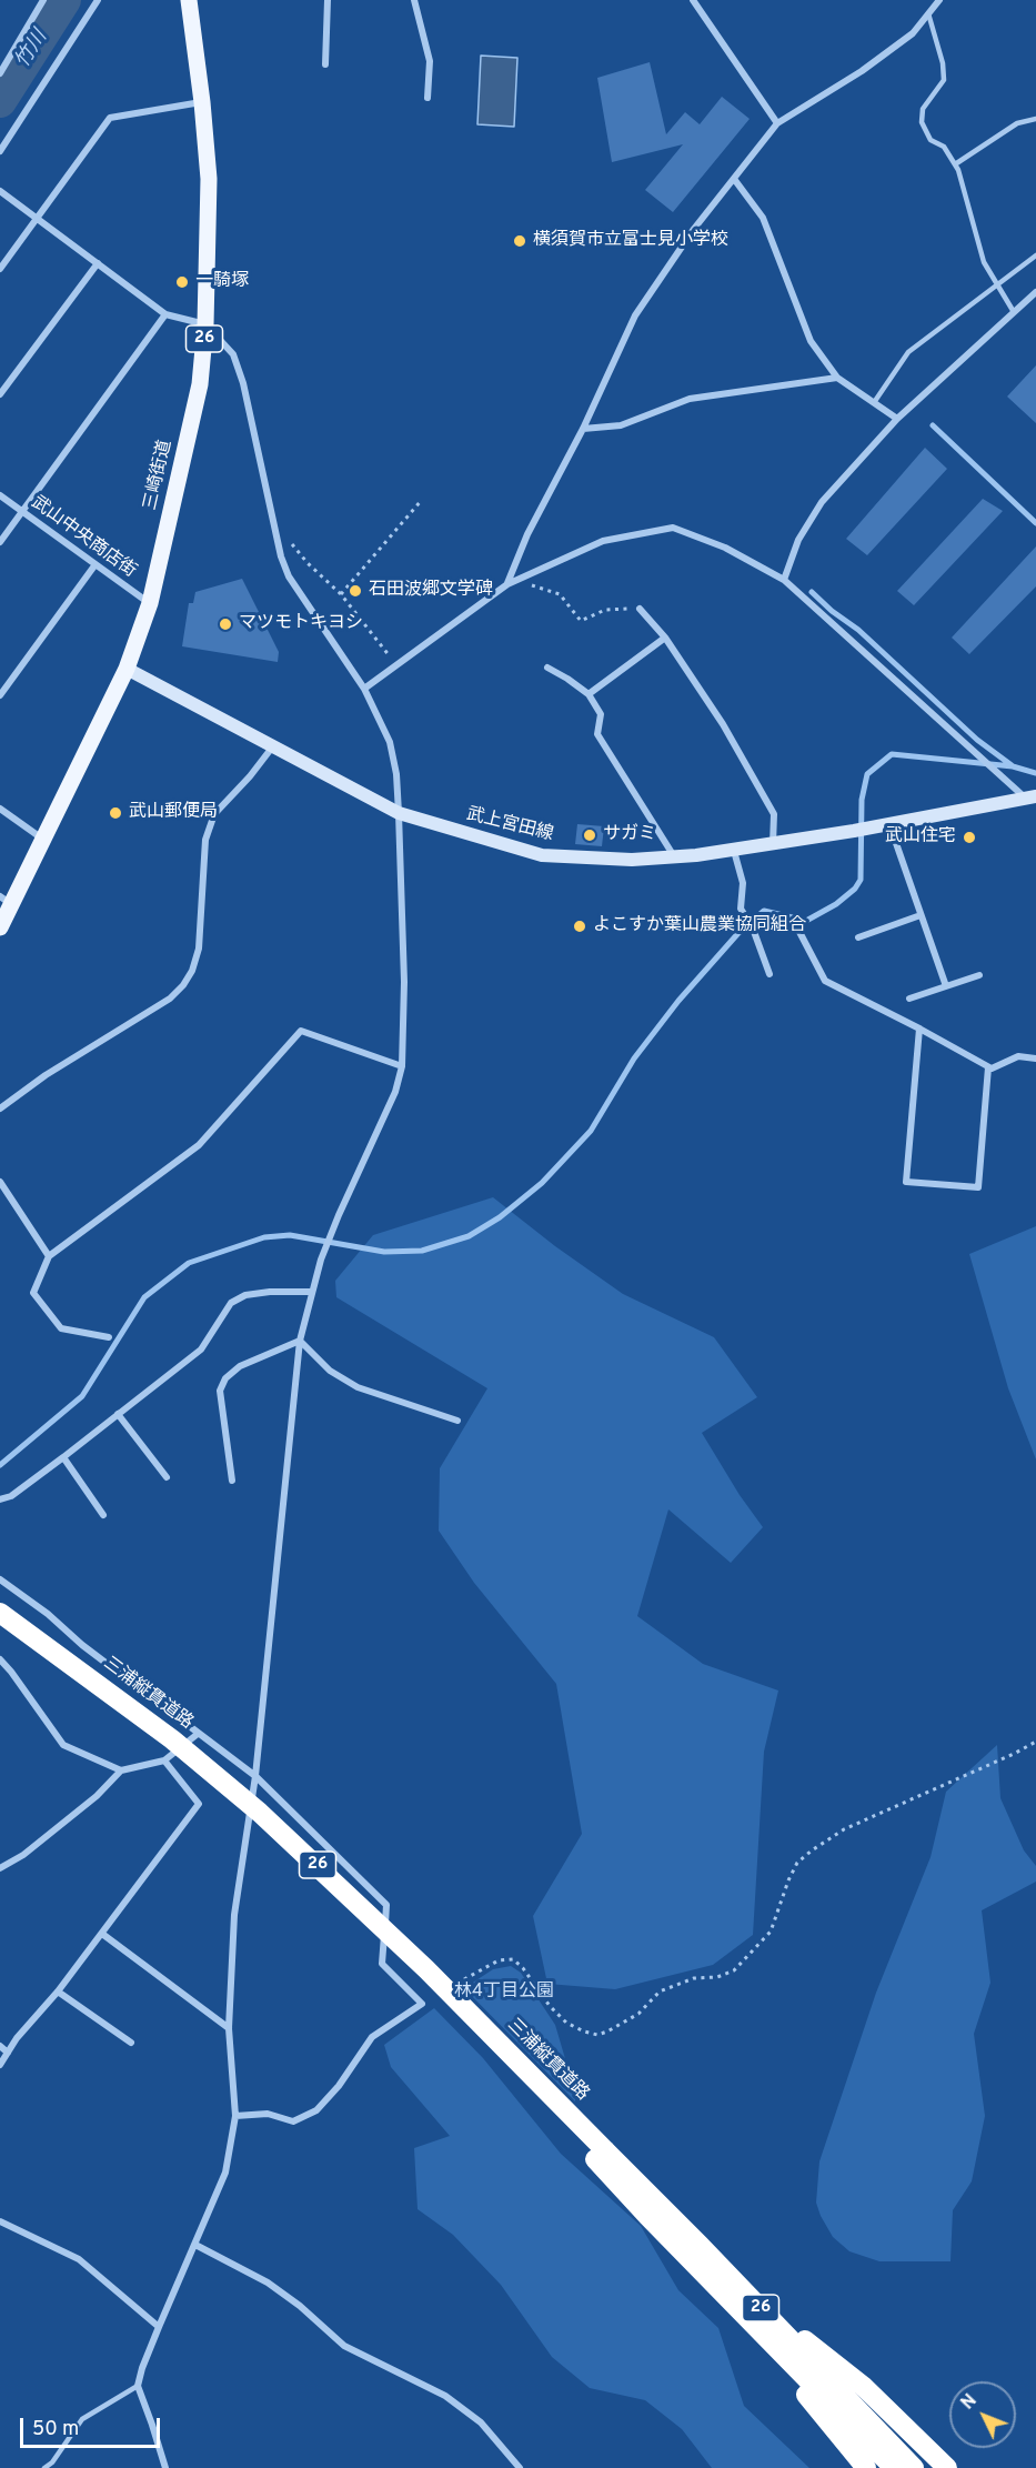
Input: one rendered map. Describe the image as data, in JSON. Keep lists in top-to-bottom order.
{
  "streets": {
    "highway": ["26", "三浦縦貫道路"],
    "main road": ["三崎街道", "武上宮田線"],
    "street": ["武山中央商店街"]
  },
  "crossings": [
    ["26", "三浦縦貫道路"],
    ["三崎街道", "武山中央商店街"],
    ["三崎街道", "武上宮田線"]
  ],
  "water": ["竹川"],
  "parks": ["林4丁目公園"],
  "places": [
    "横須賀市立富士見小学校",
    "一騎塚",
    "石田波郷文学碑",
    "マツモトキヨシ",
    "武山郵便局",
    "サガミ",
    "武山住宅",
    "よこすか葉山農業協同組合"
  ],
  "scale_bar": "50 m",
  "north": "top left"
}
